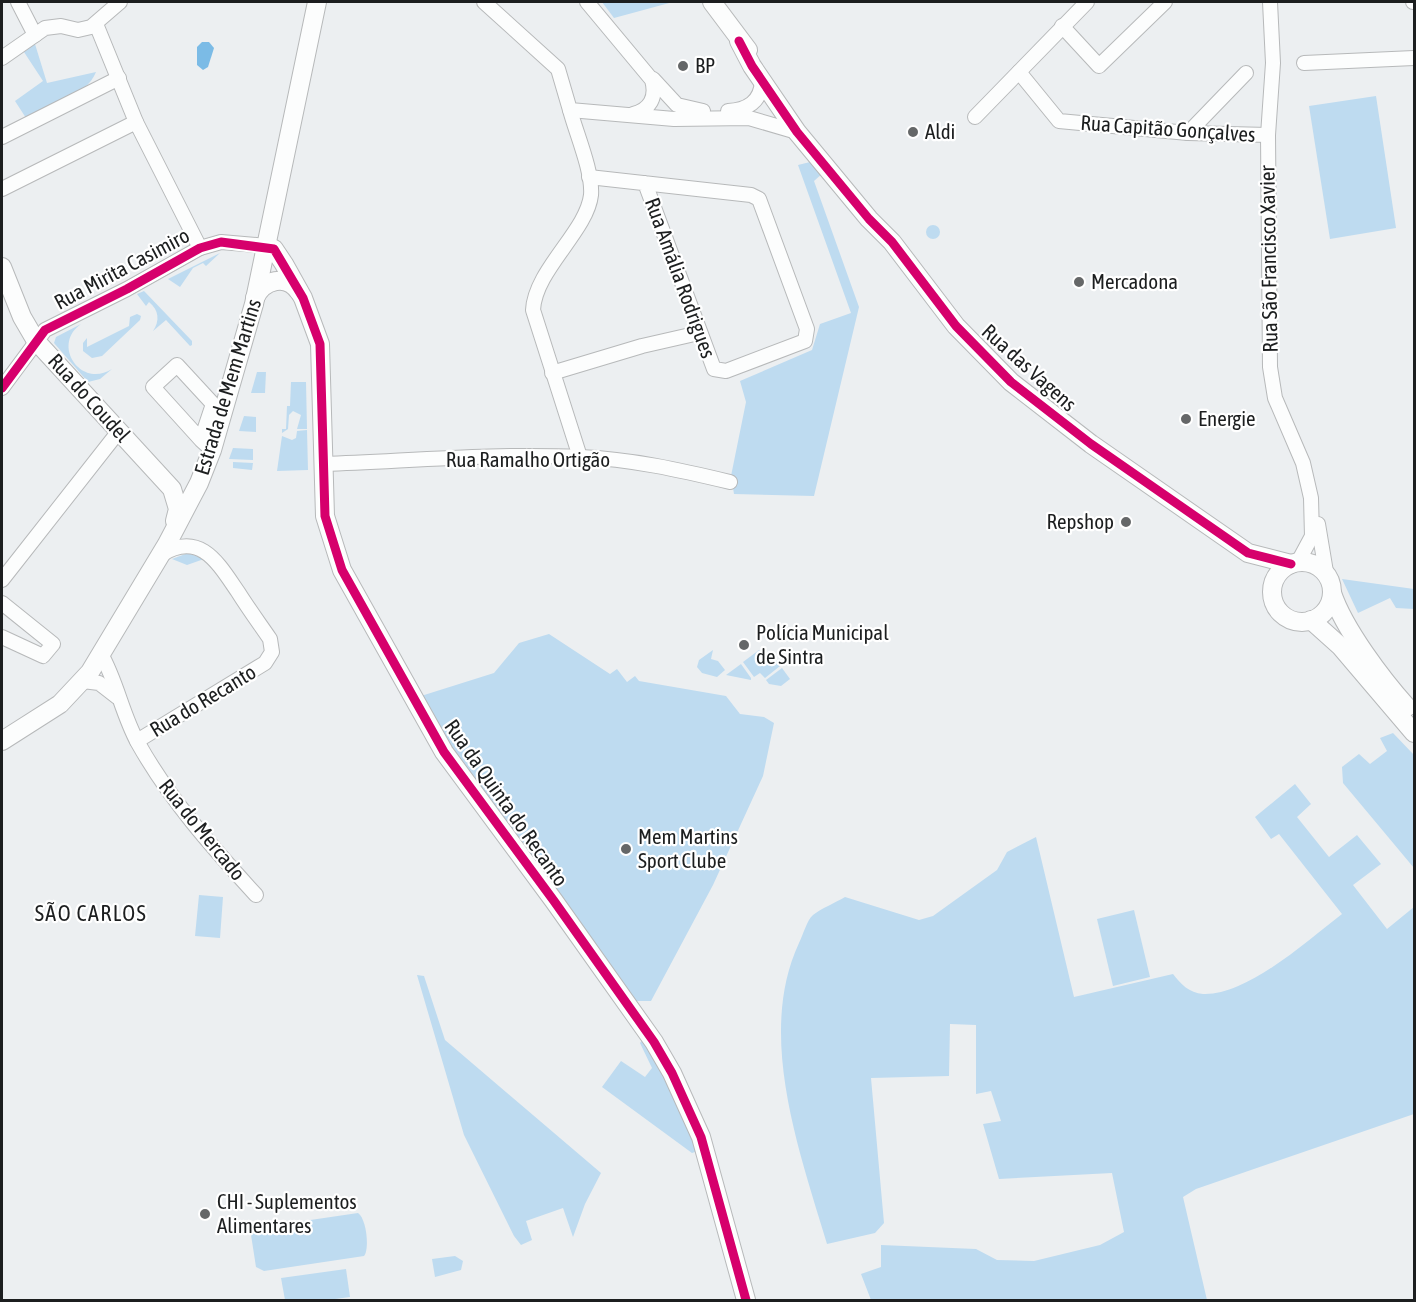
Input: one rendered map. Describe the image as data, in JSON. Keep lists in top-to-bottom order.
{
  "streets": {
    "street": [
      "Rua Capitão Gonçalves",
      "Rua São Francisco Xavier",
      "Rua Mirita Casimiro",
      "Rua Amália Rodrigues",
      "Rua das Vagens",
      "Estrada de Mem Martins",
      "Rua do Coudel",
      "Rua Ramalho Ortigão",
      "Rua do Recanto",
      "Rua da Quinta do Recanto",
      "Rua do Mercado"
    ]
  },
  "crossings": [
    ["Rua Capitão Gonçalves", "Rua São Francisco Xavier"],
    ["Rua São Francisco Xavier", "Rua das Vagens"],
    ["Rua Mirita Casimiro", "Estrada de Mem Martins"],
    ["Rua Mirita Casimiro", "Rua do Coudel"],
    ["Rua Mirita Casimiro", "Rua da Quinta do Recanto"],
    ["Estrada de Mem Martins", "Rua do Recanto"],
    ["Estrada de Mem Martins", "Rua da Quinta do Recanto"],
    ["Estrada de Mem Martins", "Rua do Mercado"],
    ["Rua Ramalho Ortigão", "Rua da Quinta do Recanto"],
    ["Rua do Recanto", "Rua do Mercado"]
  ],
  "districts": ["SÃO CARLOS"],
  "places": [
    "BP",
    "Aldi",
    "Mercadona",
    "Energie",
    "Repshop",
    "Polícia Municipal de Sintra",
    "Mem Martins Sport Clube",
    "CHI - Suplementos Alimentares"
  ]
}
